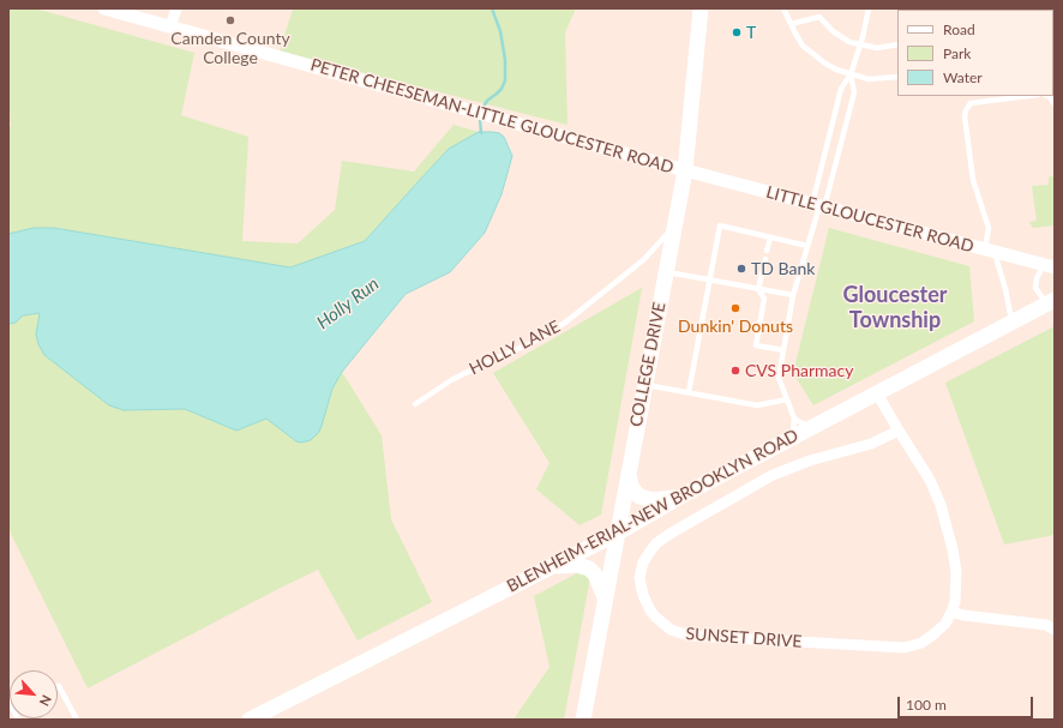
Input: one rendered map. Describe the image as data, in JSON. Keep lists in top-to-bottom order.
{
  "streets": {
    "main road": ["COLLEGE DRIVE", "BLENHEIM-ERIAL-NEW BROOKLYN ROAD"],
    "street": ["PETER CHEESEMAN-LITTLE GLOUCESTER ROAD", "LITTLE GLOUCESTER ROAD", "SUNSET DRIVE"],
    "lane": ["HOLLY LANE"]
  },
  "crossings": [
    ["PETER CHEESEMAN-LITTLE GLOUCESTER ROAD", "LITTLE GLOUCESTER ROAD"],
    ["PETER CHEESEMAN-LITTLE GLOUCESTER ROAD", "COLLEGE DRIVE"],
    ["LITTLE GLOUCESTER ROAD", "COLLEGE DRIVE"],
    ["HOLLY LANE", "COLLEGE DRIVE"],
    ["COLLEGE DRIVE", "BLENHEIM-ERIAL-NEW BROOKLYN ROAD"],
    ["BLENHEIM-ERIAL-NEW BROOKLYN ROAD", "SUNSET DRIVE"]
  ],
  "districts": ["Gloucester Township"],
  "water": ["Holly Run"],
  "places": [
    "Camden County College",
    "T",
    "TD Bank",
    "Dunkin' Donuts",
    "CVS Pharmacy"
  ],
  "legend": ["Road", "Park", "Water"],
  "scale_bar": "100 m",
  "north": "bottom right"
}
